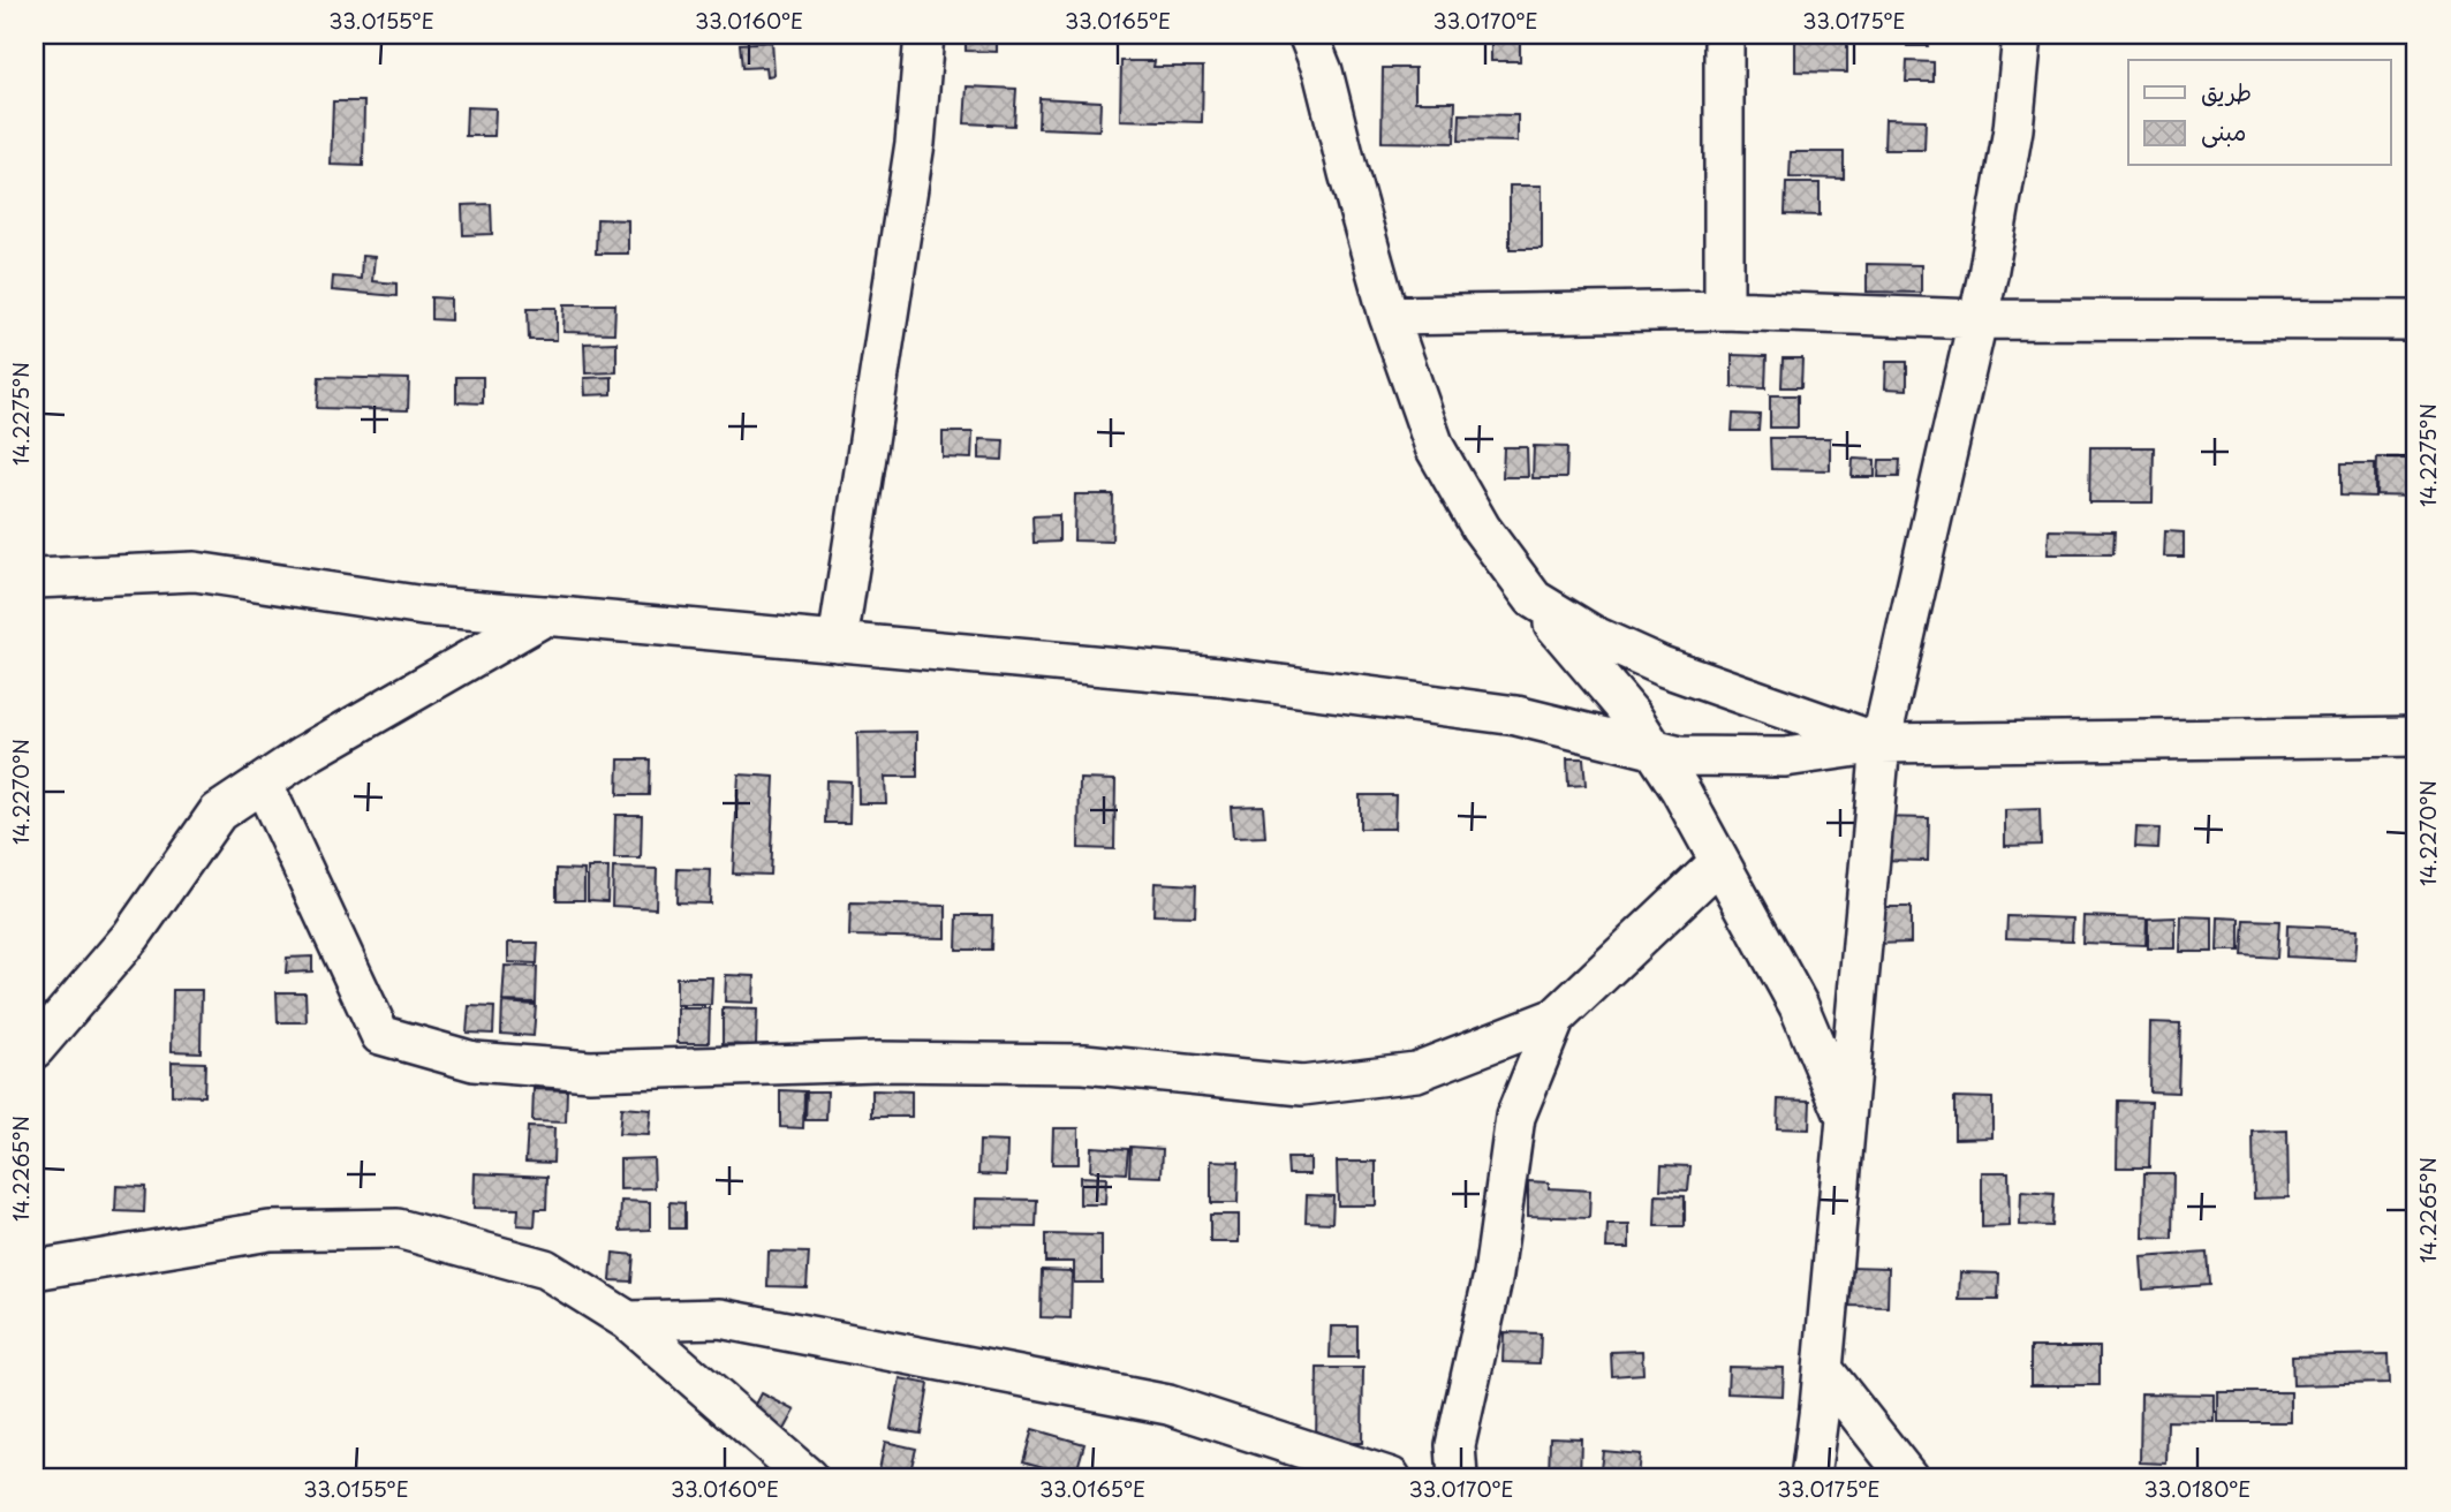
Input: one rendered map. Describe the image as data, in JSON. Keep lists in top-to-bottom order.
{
  "legend": ["طريق", "مبنى"],
  "coordinates": [
    "33.0155°E",
    "33.0160°E",
    "33.0165°E",
    "33.0170°E",
    "33.0175°E",
    "14.2275°N",
    "14.2270°N",
    "14.2265°N",
    "33.0180°E"
  ]
}
